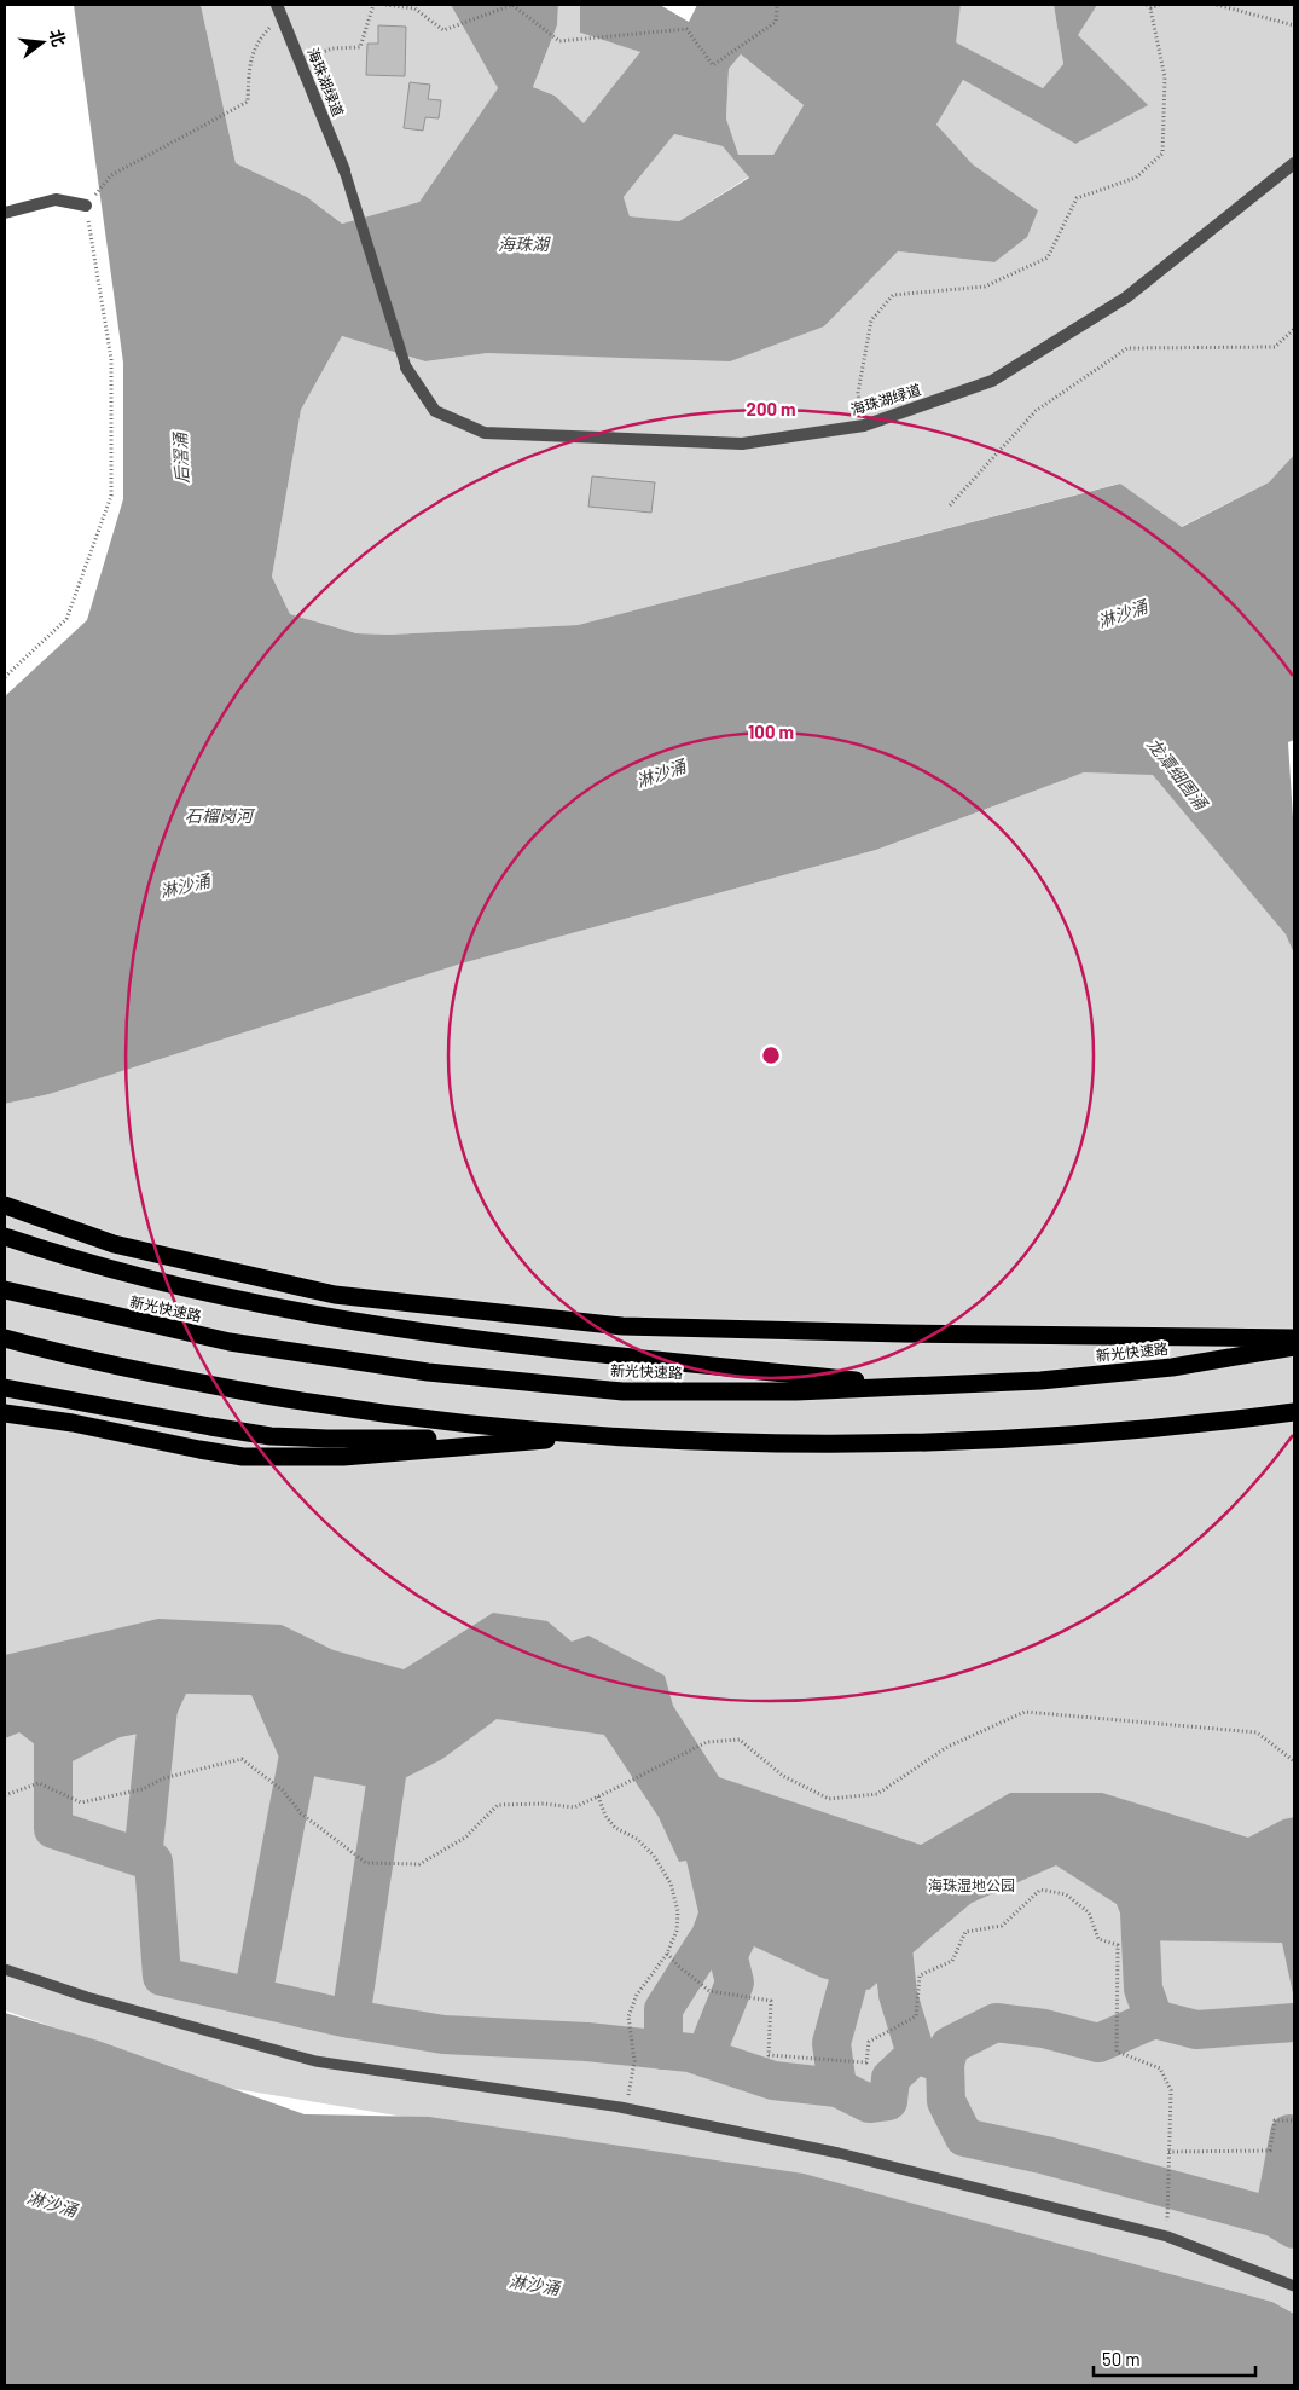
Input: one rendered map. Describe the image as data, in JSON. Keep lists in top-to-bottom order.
{
  "streets": {
    "highway": ["新光快速路"],
    "street": ["海珠湖绿道"]
  },
  "water": [
    "海珠湖",
    "后滘涌",
    "淋沙涌",
    "龙潭细围涌",
    "石榴岗河"
  ],
  "parks": ["海珠湿地公园"],
  "scale_bar": "50 m",
  "north": "right",
  "rings": ["200 m", "100 m"]
}
